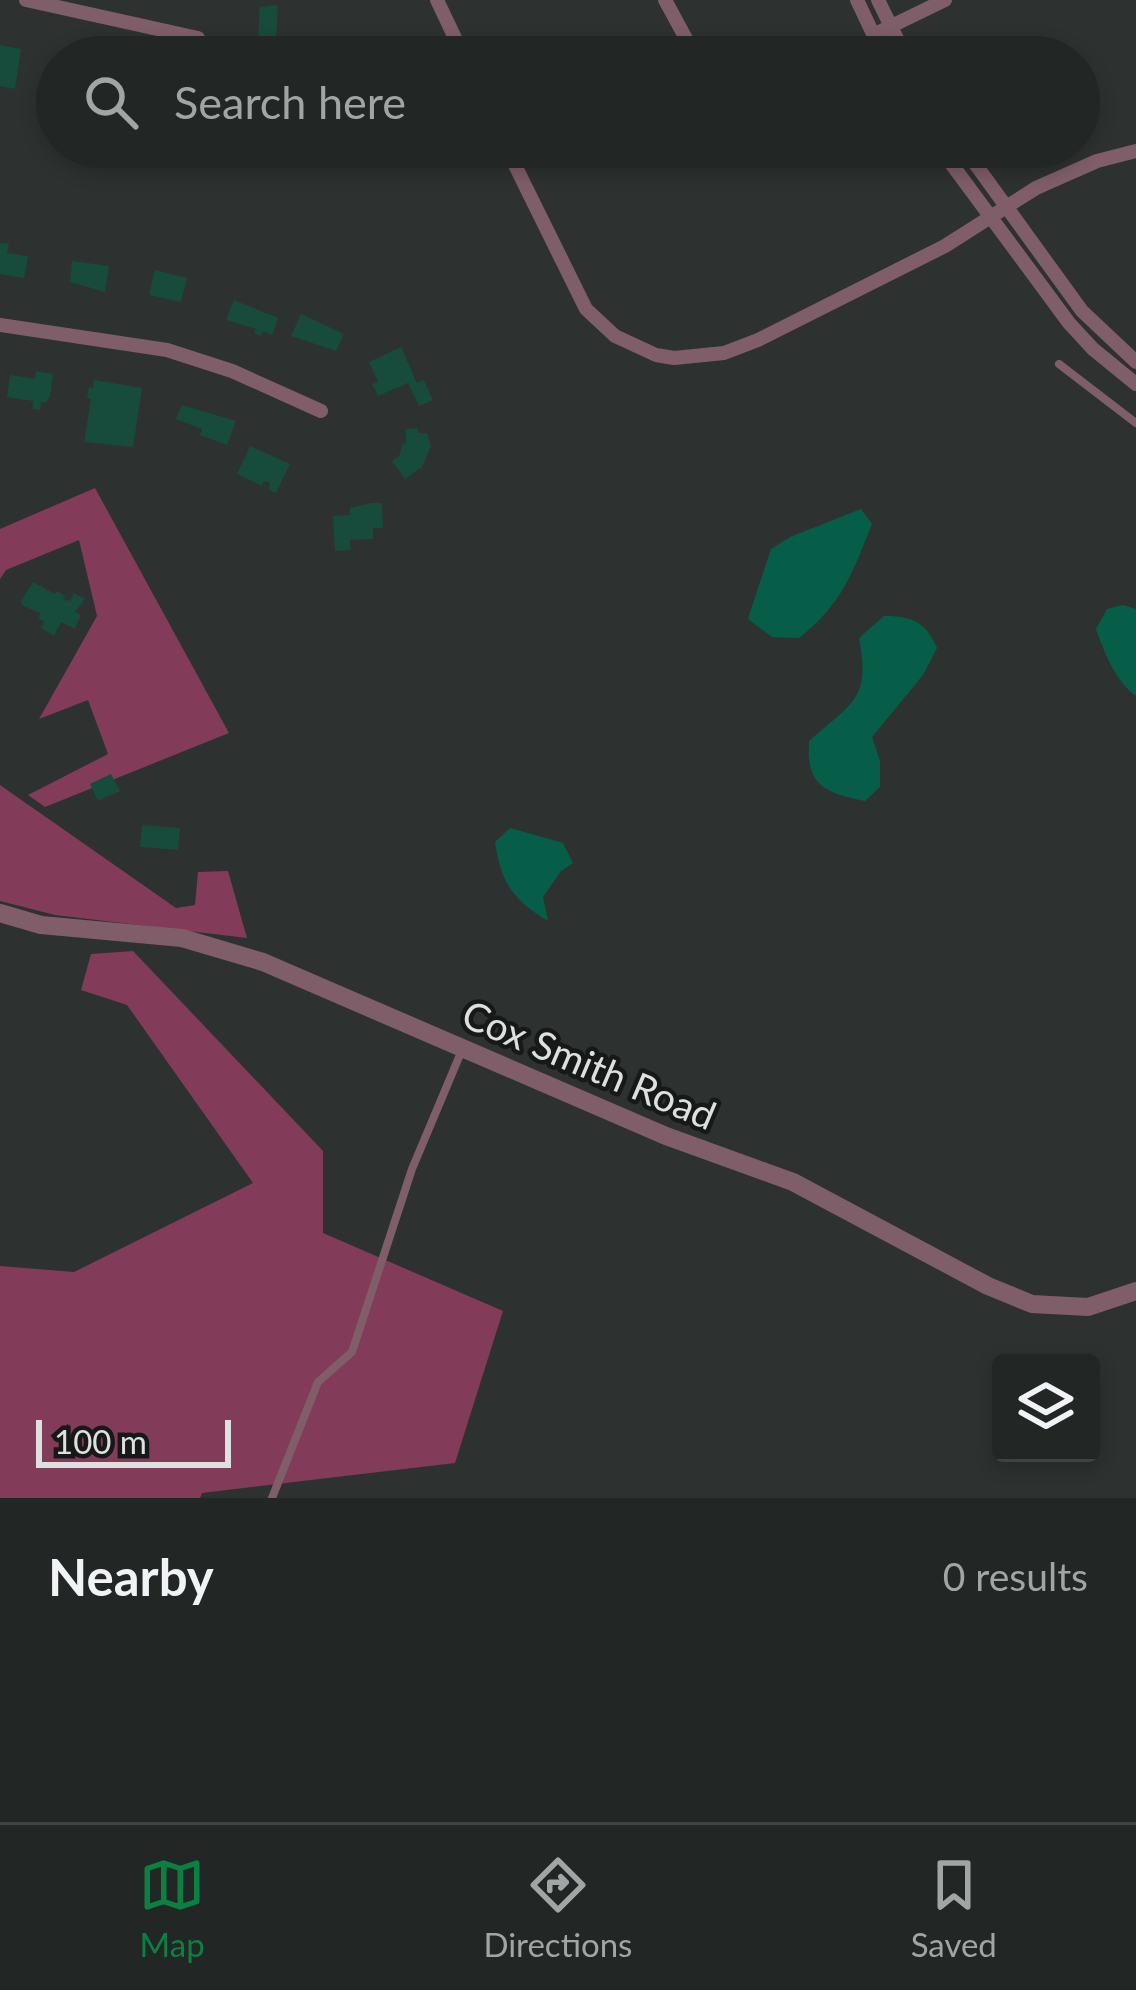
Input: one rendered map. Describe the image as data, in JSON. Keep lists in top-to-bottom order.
{
  "streets": {
    "street": ["Cox Smith Road"]
  },
  "scale_bar": "100 m",
  "page": {
    "search": "Search here",
    "scale": "100 m",
    "heading": ["Nearby", "0 results"],
    "nav": ["Map", "Directions", "Saved"]
  }
}
